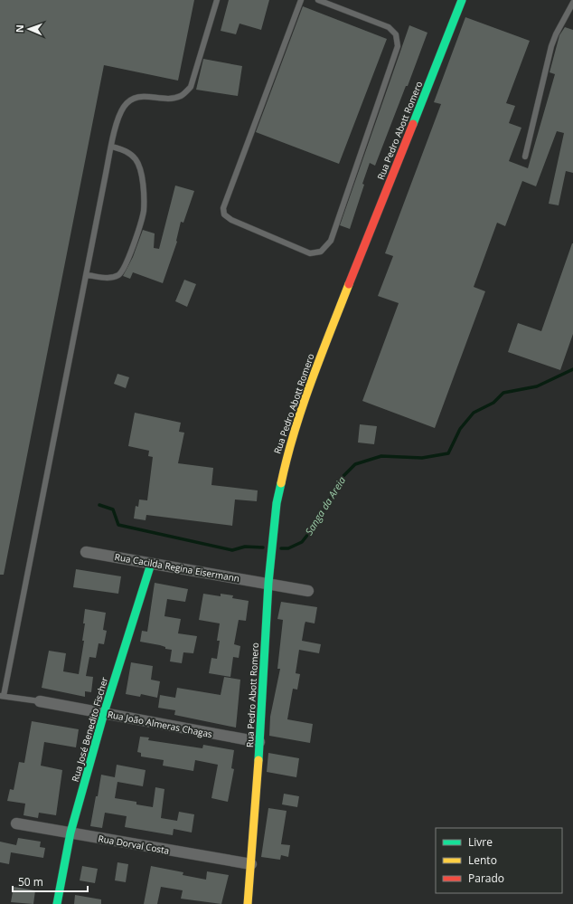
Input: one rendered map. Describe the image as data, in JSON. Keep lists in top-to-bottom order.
{
  "streets": {
    "street": [
      "Rua Pedro Abott Romero",
      "Rua Cacilda Regina Eisermann",
      "Rua João Almeras Chagas",
      "Rua José Benedito Fischer",
      "Rua Dorval Costa"
    ]
  },
  "crossings": [
    ["Rua Pedro Abott Romero", "Rua Cacilda Regina Eisermann"],
    ["Rua Pedro Abott Romero", "Rua João Almeras Chagas"],
    ["Rua Pedro Abott Romero", "Rua Dorval Costa"],
    ["Rua Cacilda Regina Eisermann", "Rua José Benedito Fischer"],
    ["Rua João Almeras Chagas", "Rua José Benedito Fischer"],
    ["Rua José Benedito Fischer", "Rua Dorval Costa"]
  ],
  "water": ["Sanga da Areia"],
  "legend": ["Livre", "Lento", "Parado"],
  "scale_bar": "50 m",
  "north": "left"
}
